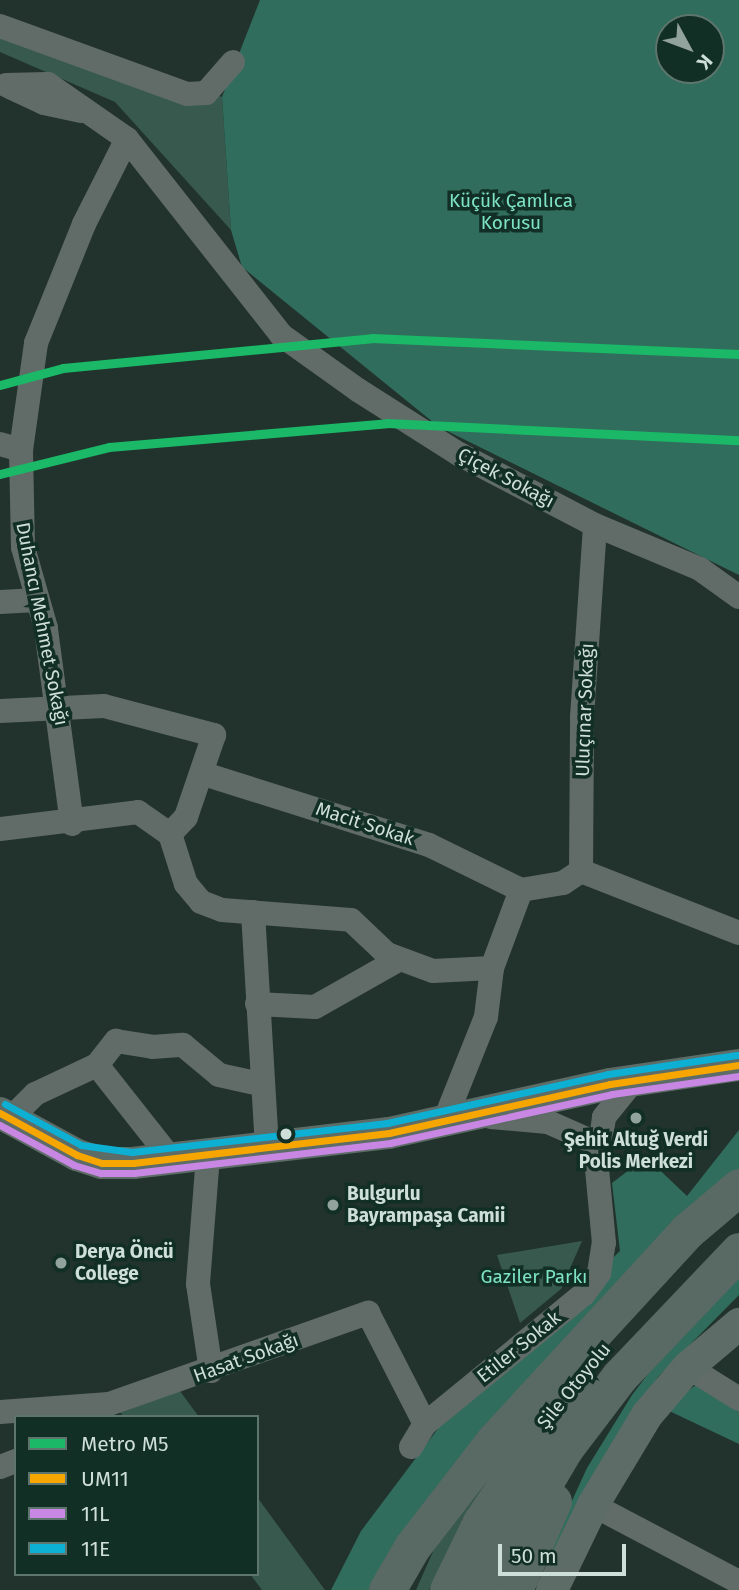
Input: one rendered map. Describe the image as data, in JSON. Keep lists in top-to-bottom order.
{
  "streets": {
    "highway": ["Şile Otoyolu"],
    "street": [
      "Çiçek Sokağı",
      "Duhancı Mehmet Sokağı",
      "Uluçınar Sokağı",
      "Macit Sokak",
      "Etiler Sokak",
      "Hasat Sokağı"
    ]
  },
  "crossings": [
    ["Çiçek Sokağı", "Duhancı Mehmet Sokağı"],
    ["Çiçek Sokağı", "Uluçınar Sokağı"],
    ["Etiler Sokak", "Hasat Sokağı"]
  ],
  "parks": ["Küçük Çamlıca Korusu", "Gaziler Parkı"],
  "places": ["Şehit Altuğ Verdi Polis Merkezi", "Bulgurlu Bayrampaşa Camii", "Derya Öncü College"],
  "lines": [
    "metro line M5",
    "transit line 11E",
    "transit line UM11",
    "transit line 11L"
  ],
  "legend": [
    "Metro M5",
    "UM11",
    "11L",
    "11E"
  ],
  "scale_bar": "50 m",
  "north": "bottom right"
}
